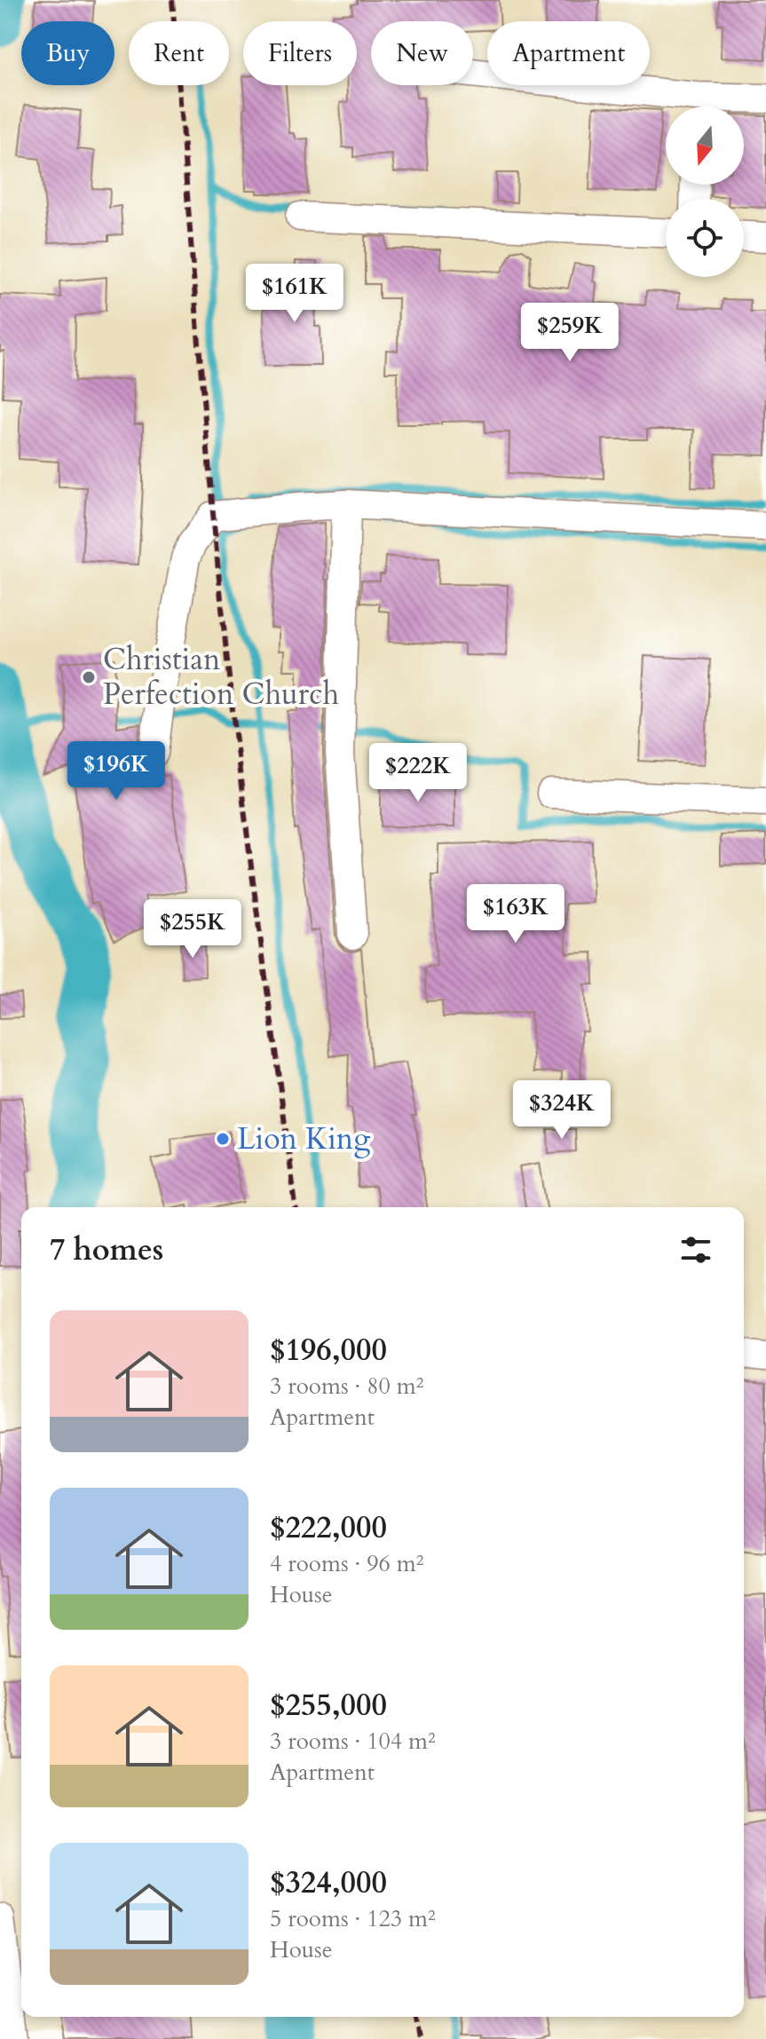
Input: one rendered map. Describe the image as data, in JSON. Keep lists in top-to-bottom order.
{
  "places": ["Christian Perfection Church", "Lion King"],
  "north": "bottom",
  "page": {
    "chip": [
      "Buy",
      "Rent",
      "Filters",
      "New",
      "Apartment"
    ],
    "price": [
      "$161K",
      "$259K",
      "$196K",
      "$222K",
      "$163K",
      "$255K",
      "$324K"
    ],
    "heading": "7 homes",
    "list": [
      {
        "name": "$196,000",
        "note": "3 rooms · 80 m² · Apartment"
      },
      {
        "name": "$222,000",
        "note": "4 rooms · 96 m² · House"
      },
      {
        "name": "$255,000",
        "note": "3 rooms · 104 m² · Apartment"
      },
      {
        "name": "$324,000",
        "note": "5 rooms · 123 m² · House"
      }
    ]
  }
}
